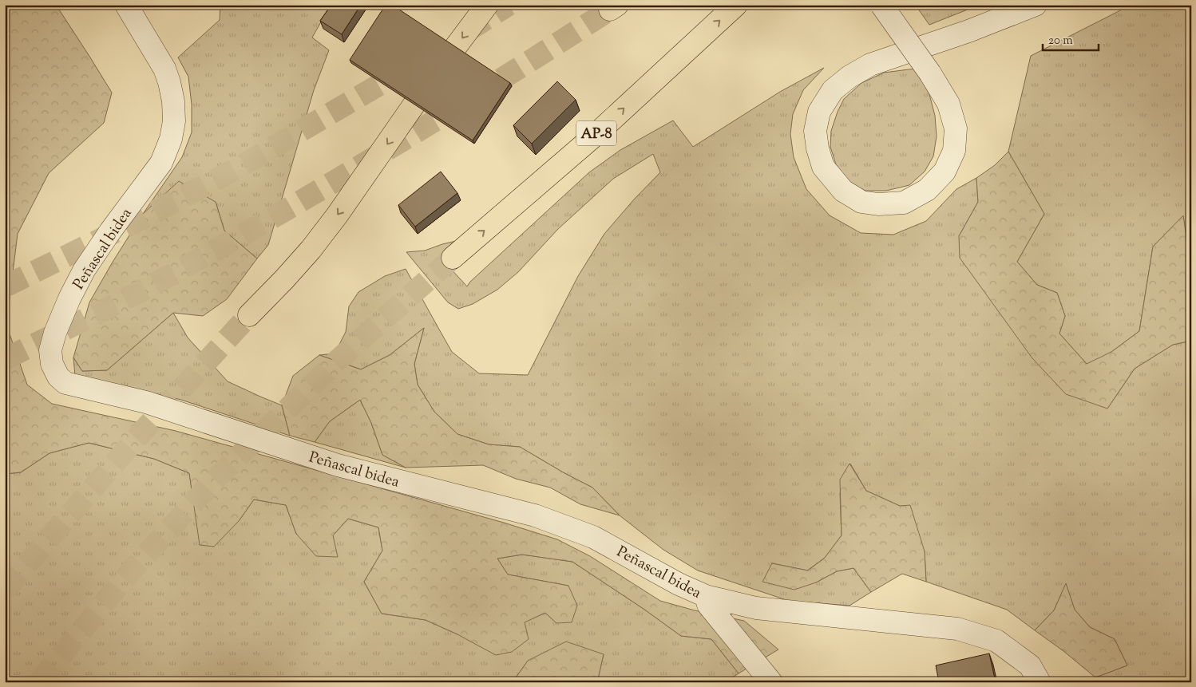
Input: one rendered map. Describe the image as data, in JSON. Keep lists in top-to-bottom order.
{
  "streets": {
    "highway": ["AP-8"],
    "street": ["Peñascal bidea"]
  },
  "scale_bar": "20 m"
}
